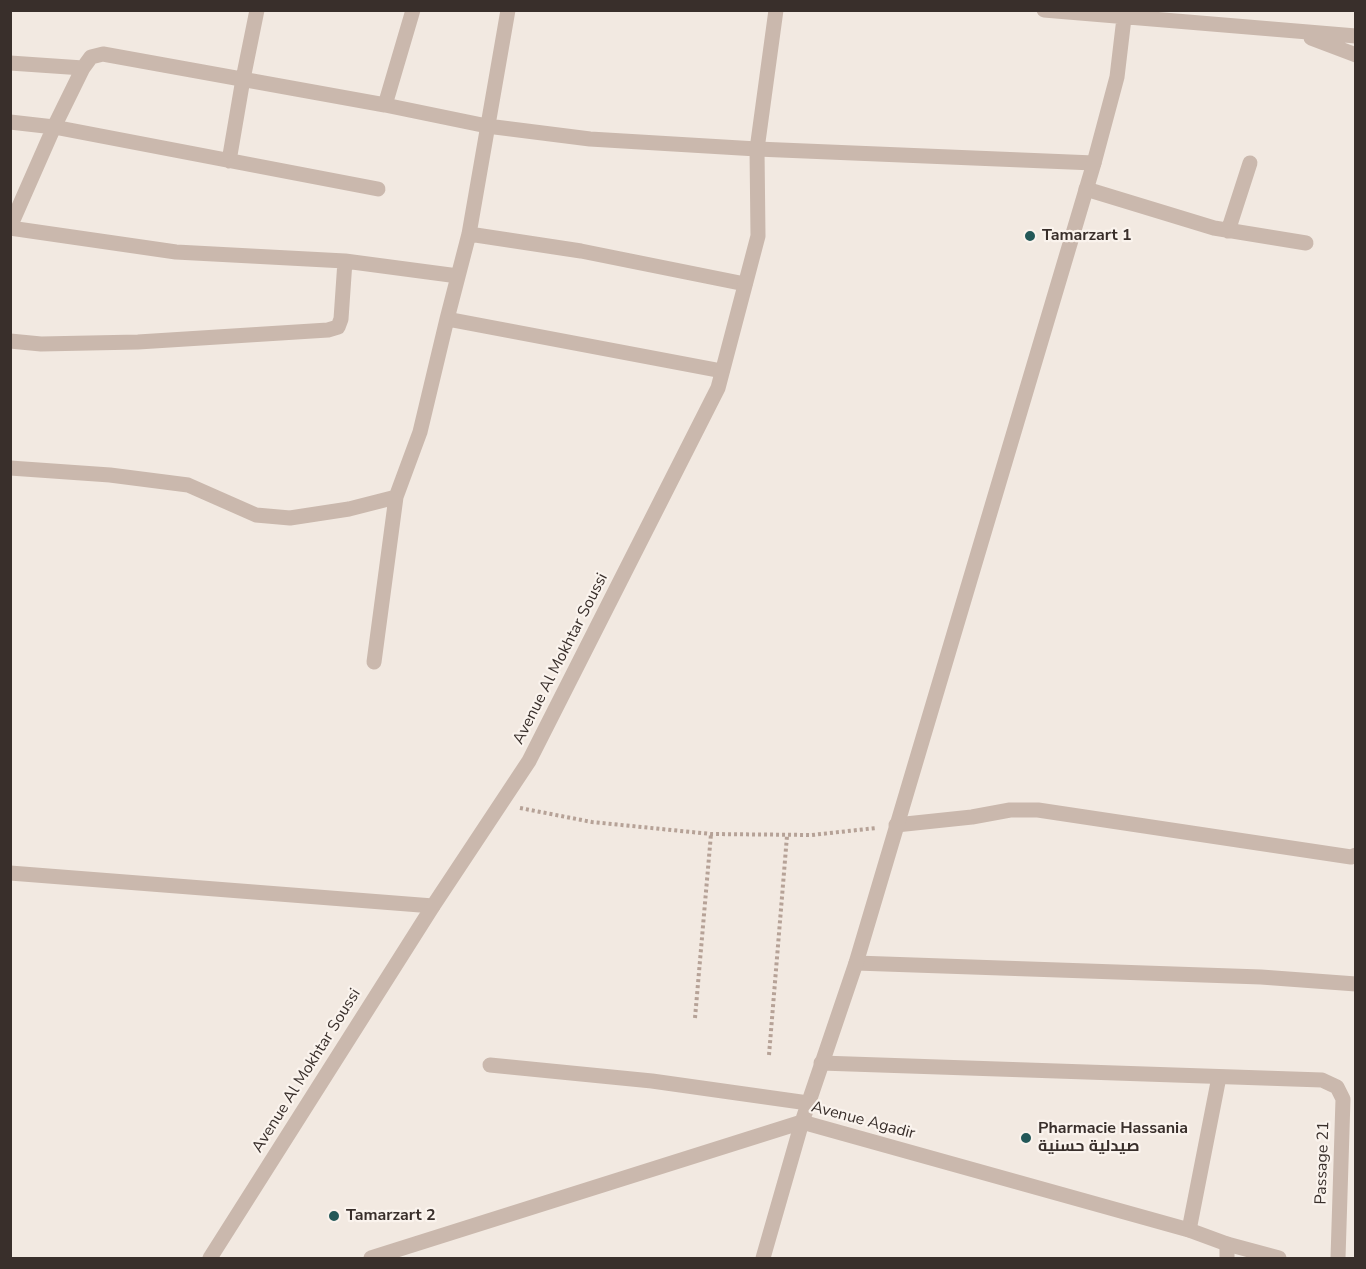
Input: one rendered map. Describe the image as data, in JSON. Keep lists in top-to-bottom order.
{
  "streets": {
    "street": ["Avenue Al Mokhtar Soussi", "Avenue Agadir", "Passage 21"]
  },
  "places": ["Tamarzart 1", "Pharmacie Hassania صيدلية حسنية", "Tamarzart 2"]
}
